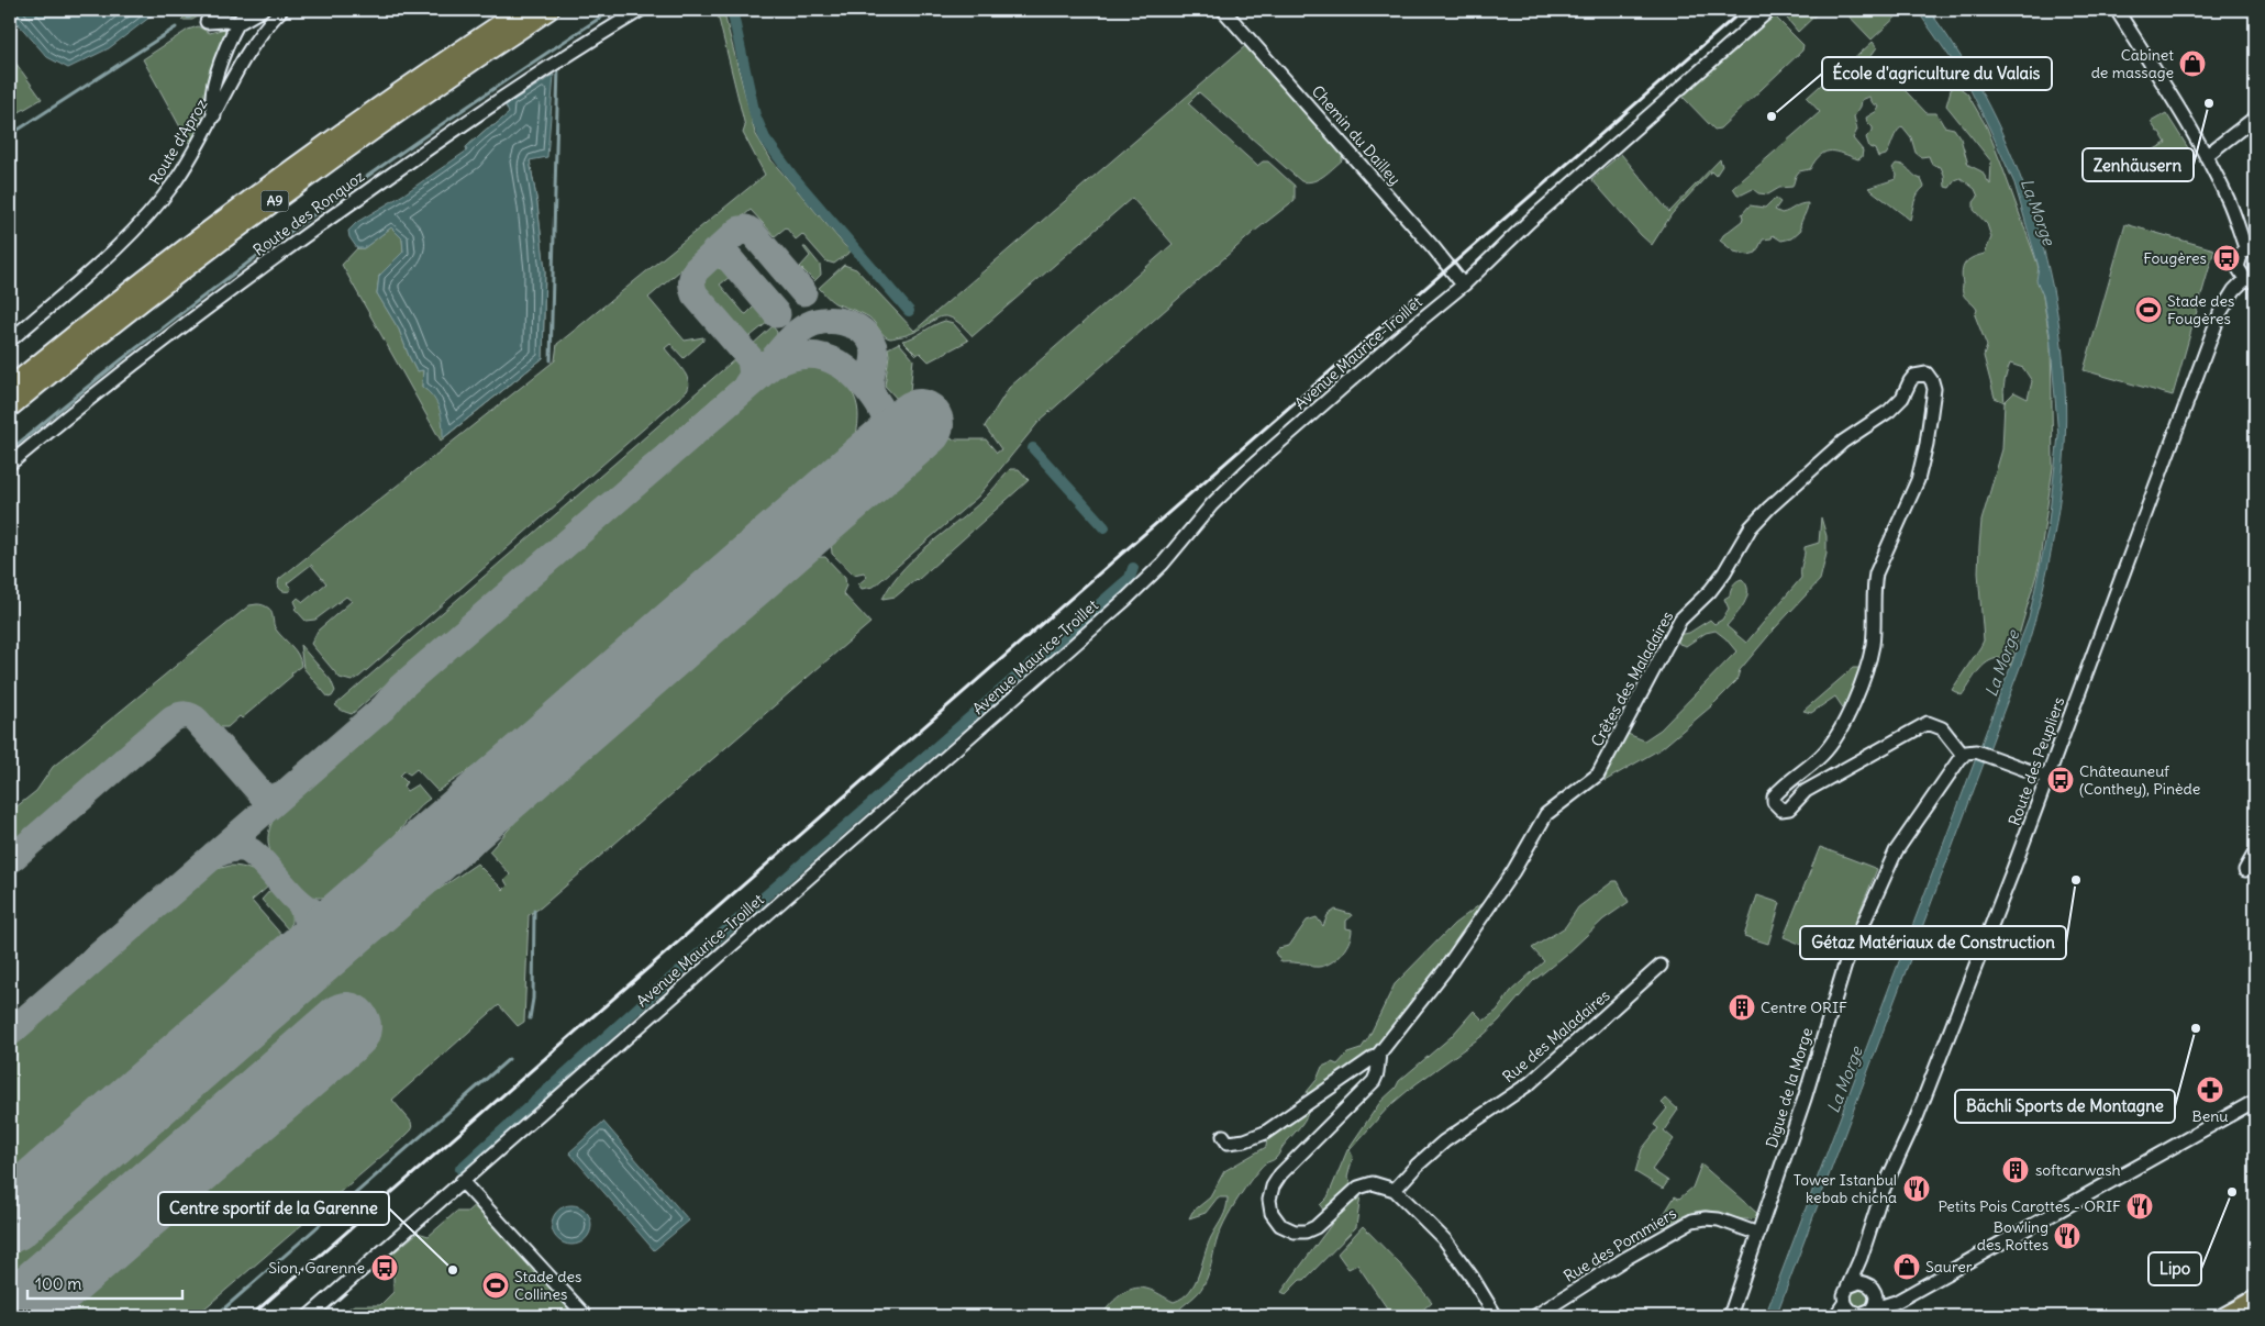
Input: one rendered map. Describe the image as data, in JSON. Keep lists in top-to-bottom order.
{
  "streets": {
    "highway": ["A9"],
    "street": [
      "Chemin du Dailley",
      "Route d'Aproz",
      "Route des Ronquoz",
      "Avenue Maurice-Troillet",
      "Crêtes des Maladaires",
      "Route des Peupliers",
      "Rue des Maladaires",
      "Digue de la Morge",
      "Rue des Pommiers"
    ]
  },
  "crossings": [
    ["Chemin du Dailley", "Avenue Maurice-Troillet"],
    ["Crêtes des Maladaires", "Digue de la Morge"],
    ["Digue de la Morge", "Rue des Pommiers"]
  ],
  "water": ["La Morge"],
  "places": {
    "shop": ["Cabinet de massage", "Saurer"],
    "other": [
      "Zenhäusern",
      "École d'agriculture du Valais",
      "Gétaz Matériaux de Construction",
      "Bächli Sports de Montagne",
      "Lipo",
      "Centre sportif de la Garenne"
    ],
    "bus stop": ["Fougères", "Châteauneuf (Conthey), Pinède", "Sion, Garenne"],
    "sports": ["Stade des Fougères", "Stade des Collines"],
    "building": ["Centre ORIF", "softcarwash"],
    "pharmacy": ["Benu"],
    "restaurant": ["Tower Istanbul kebab chicha", "Petits Pois Carottes - ORIF", "Bowling des Rottes"]
  },
  "scale_bar": "100 m"
}
